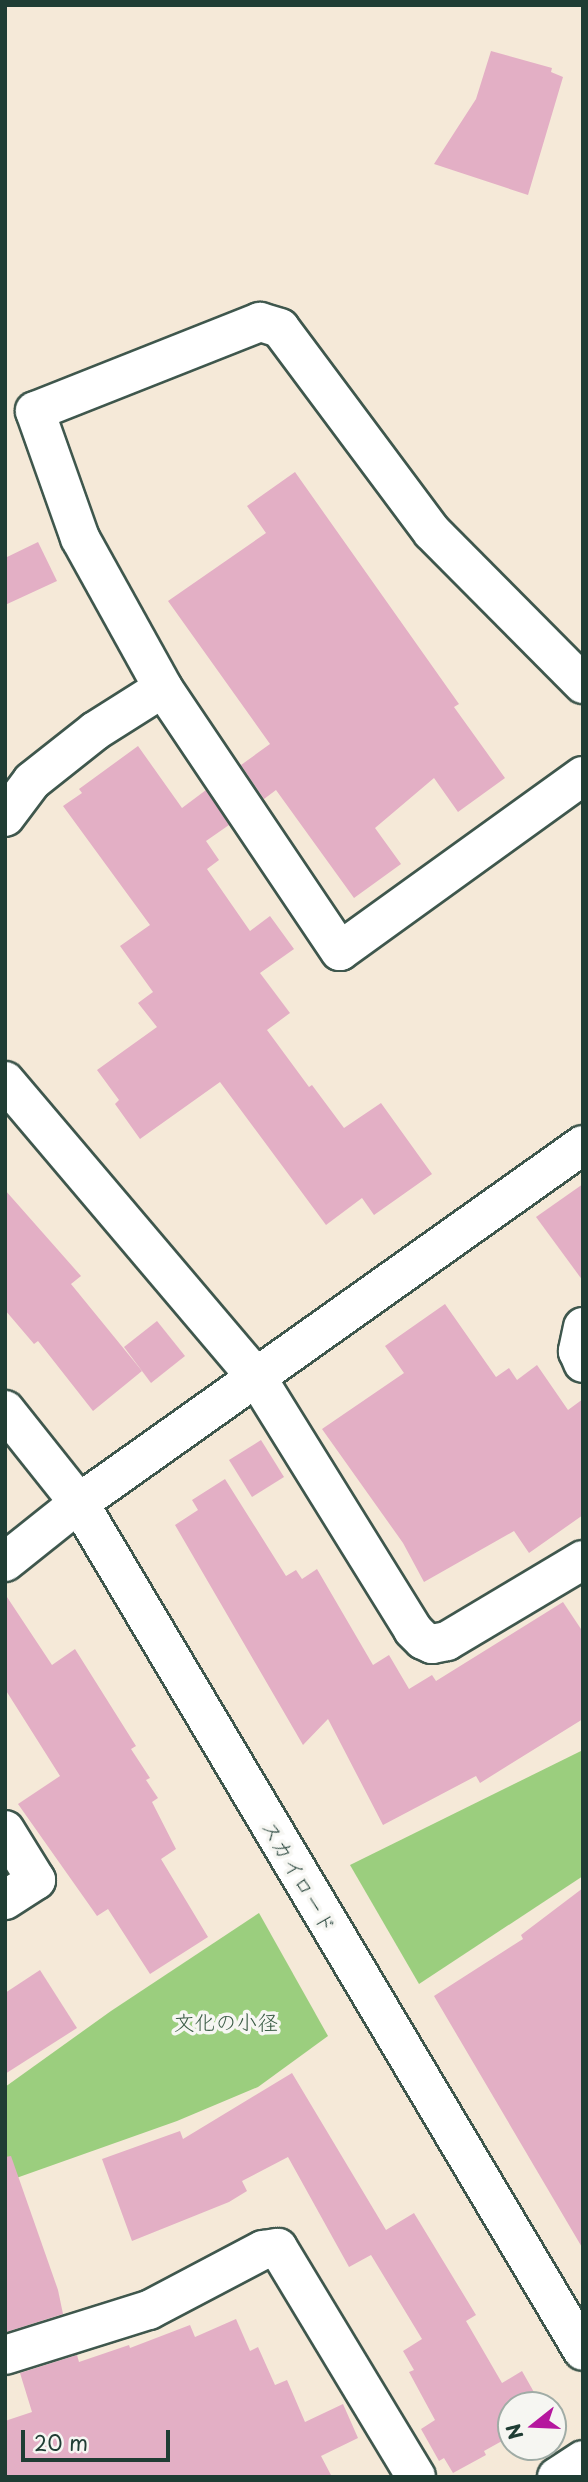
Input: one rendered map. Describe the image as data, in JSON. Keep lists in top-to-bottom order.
{
  "streets": {
    "street": ["スカイロード"]
  },
  "parks": ["文化の小径"],
  "scale_bar": "20 m",
  "north": "left"
}
